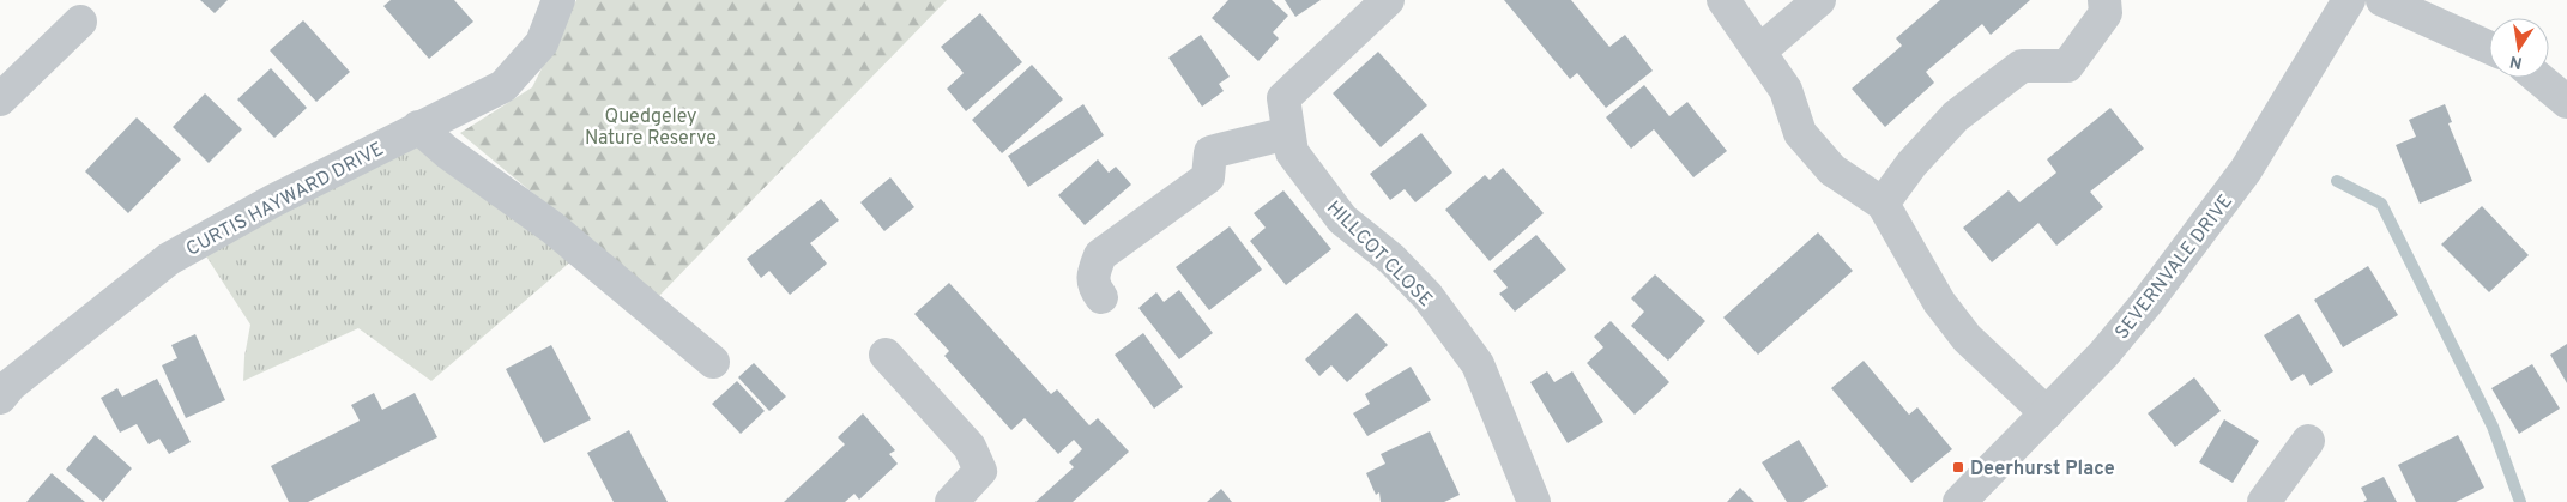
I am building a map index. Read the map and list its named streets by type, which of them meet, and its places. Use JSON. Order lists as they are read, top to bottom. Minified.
{"streets":{"street":["CURTIS HAYWARD DRIVE","HILLCOT CLOSE","SEVERNVALE DRIVE"]},"parks":["Quedgeley Nature Reserve"],"places":{"transit":["Deerhurst Place"]},"north":"bottom"}
